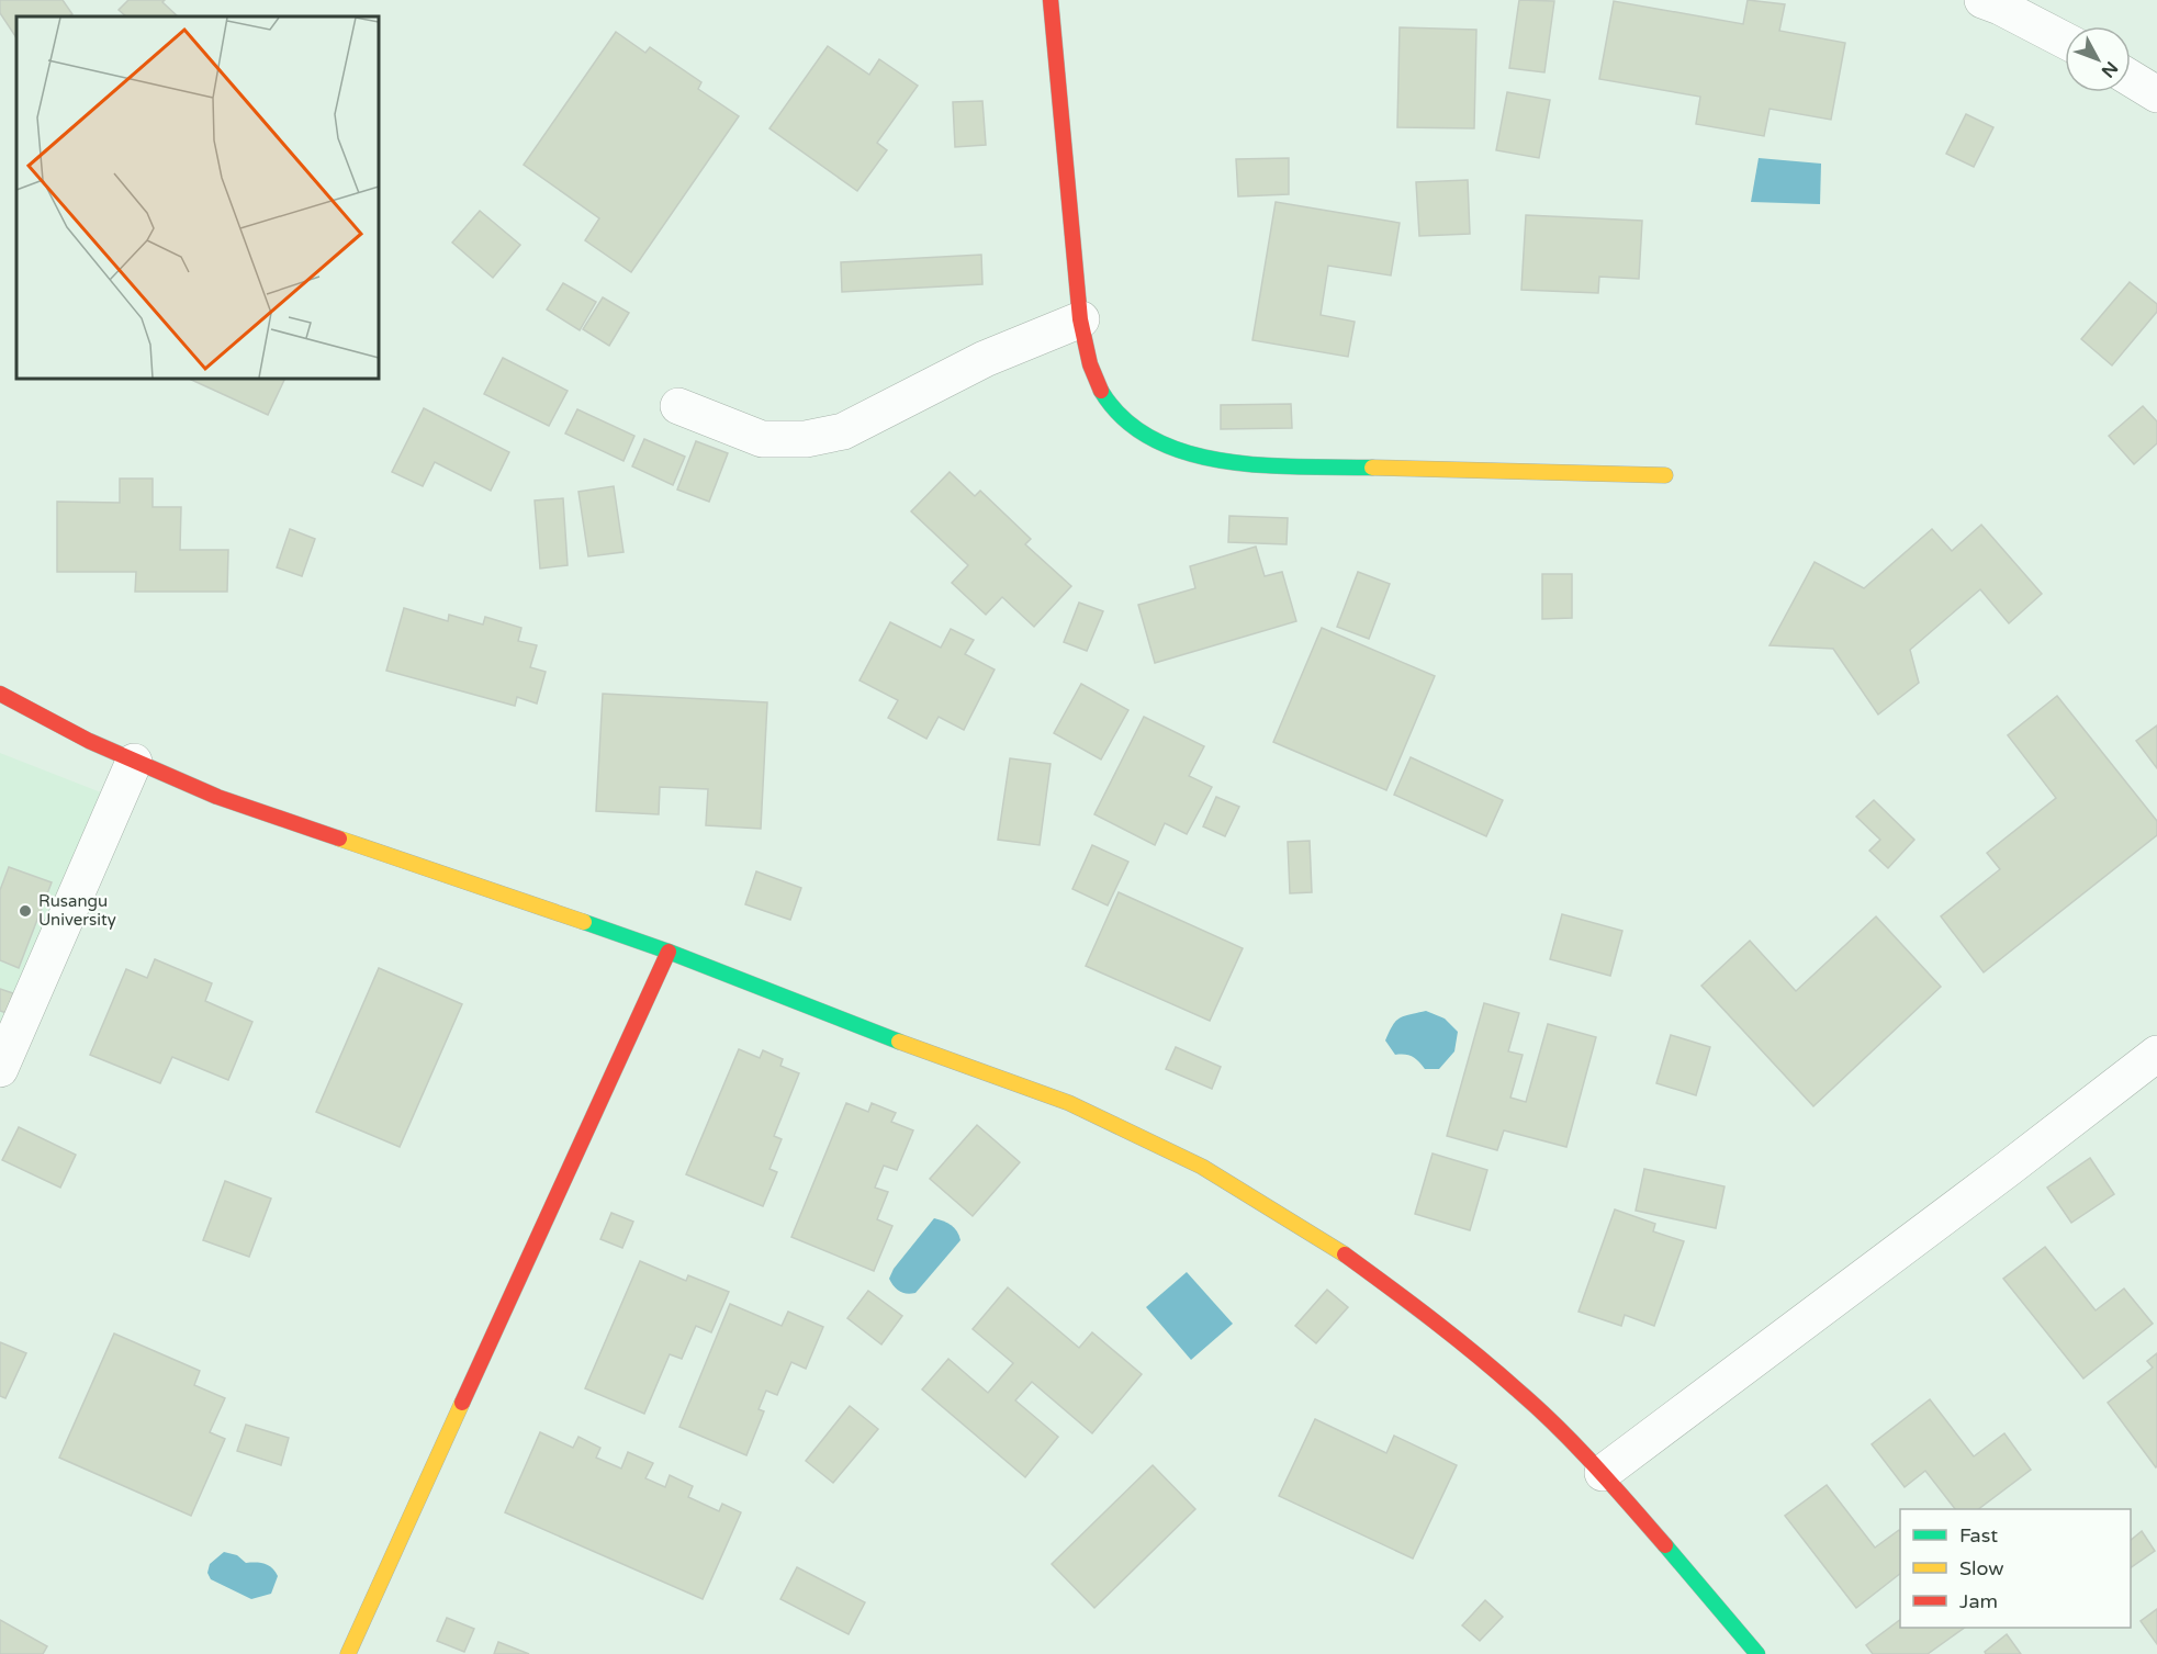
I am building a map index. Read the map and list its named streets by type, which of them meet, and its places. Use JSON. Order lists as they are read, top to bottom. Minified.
{"places":["Rusangu University"],"legend":["Fast","Slow","Jam"],"north":"bottom right"}
